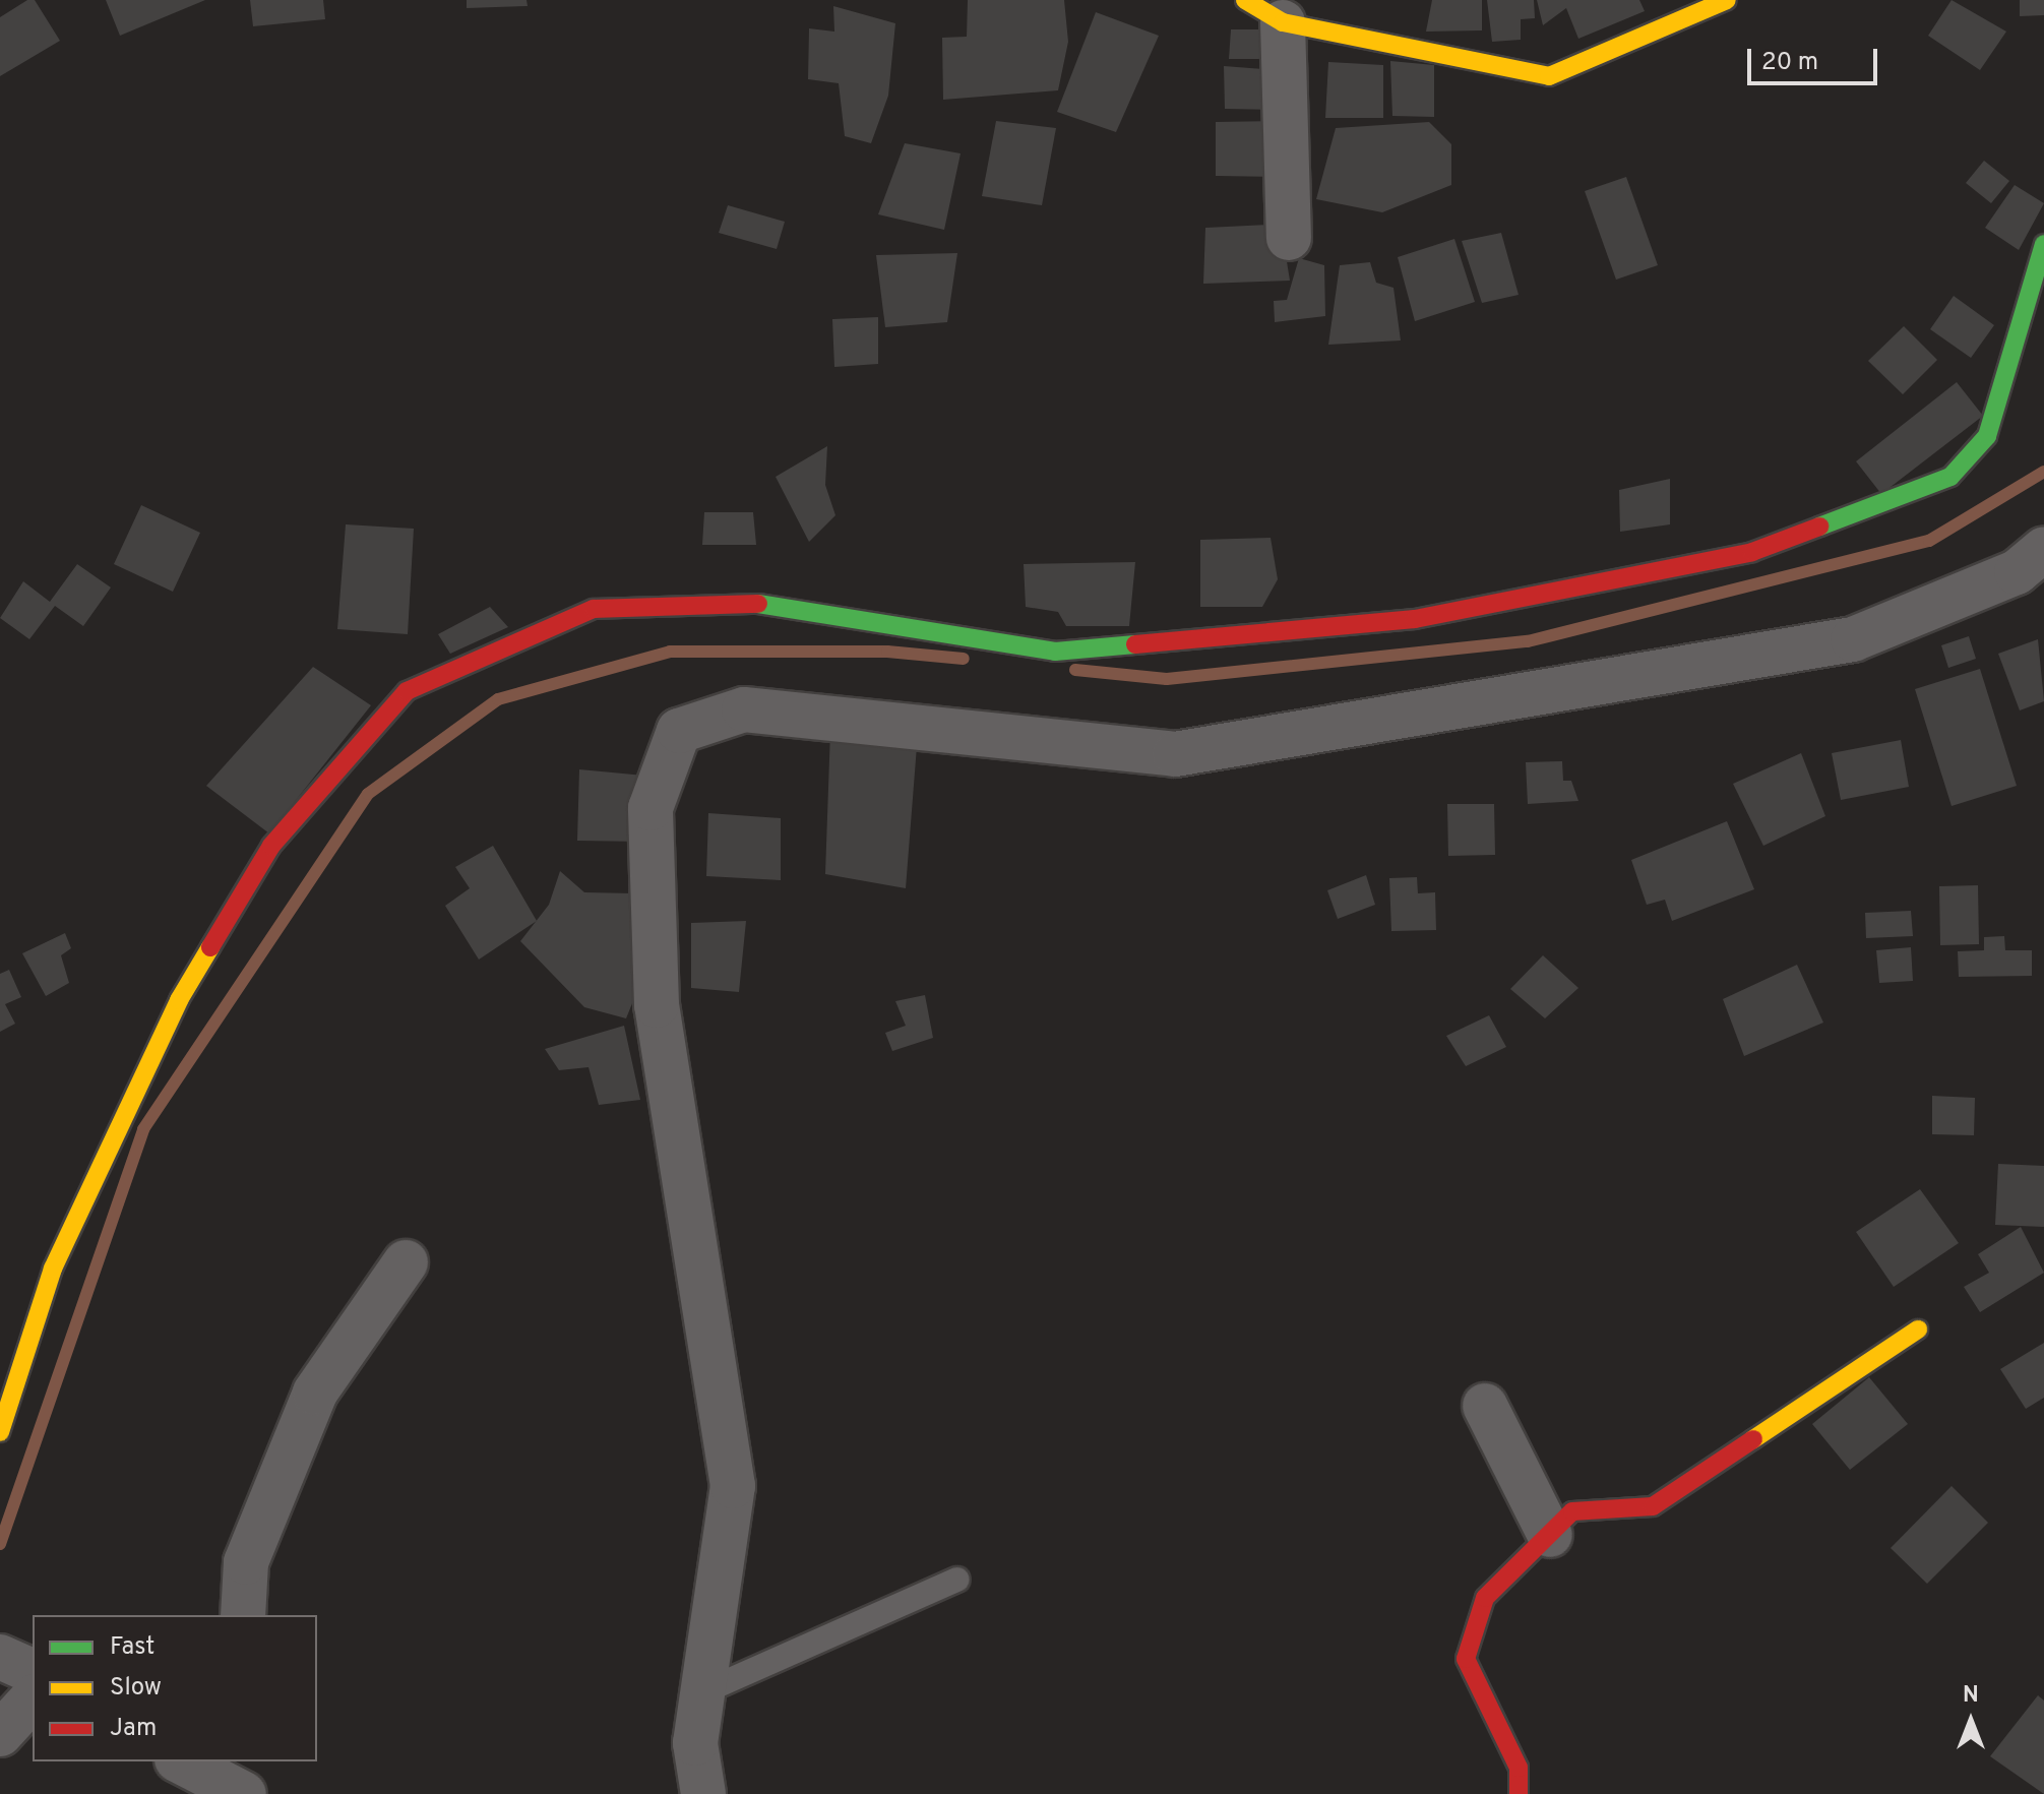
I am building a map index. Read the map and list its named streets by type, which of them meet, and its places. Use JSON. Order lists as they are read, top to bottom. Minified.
{"legend":["Fast","Slow","Jam"],"scale_bar":"20 m","north":"top"}
